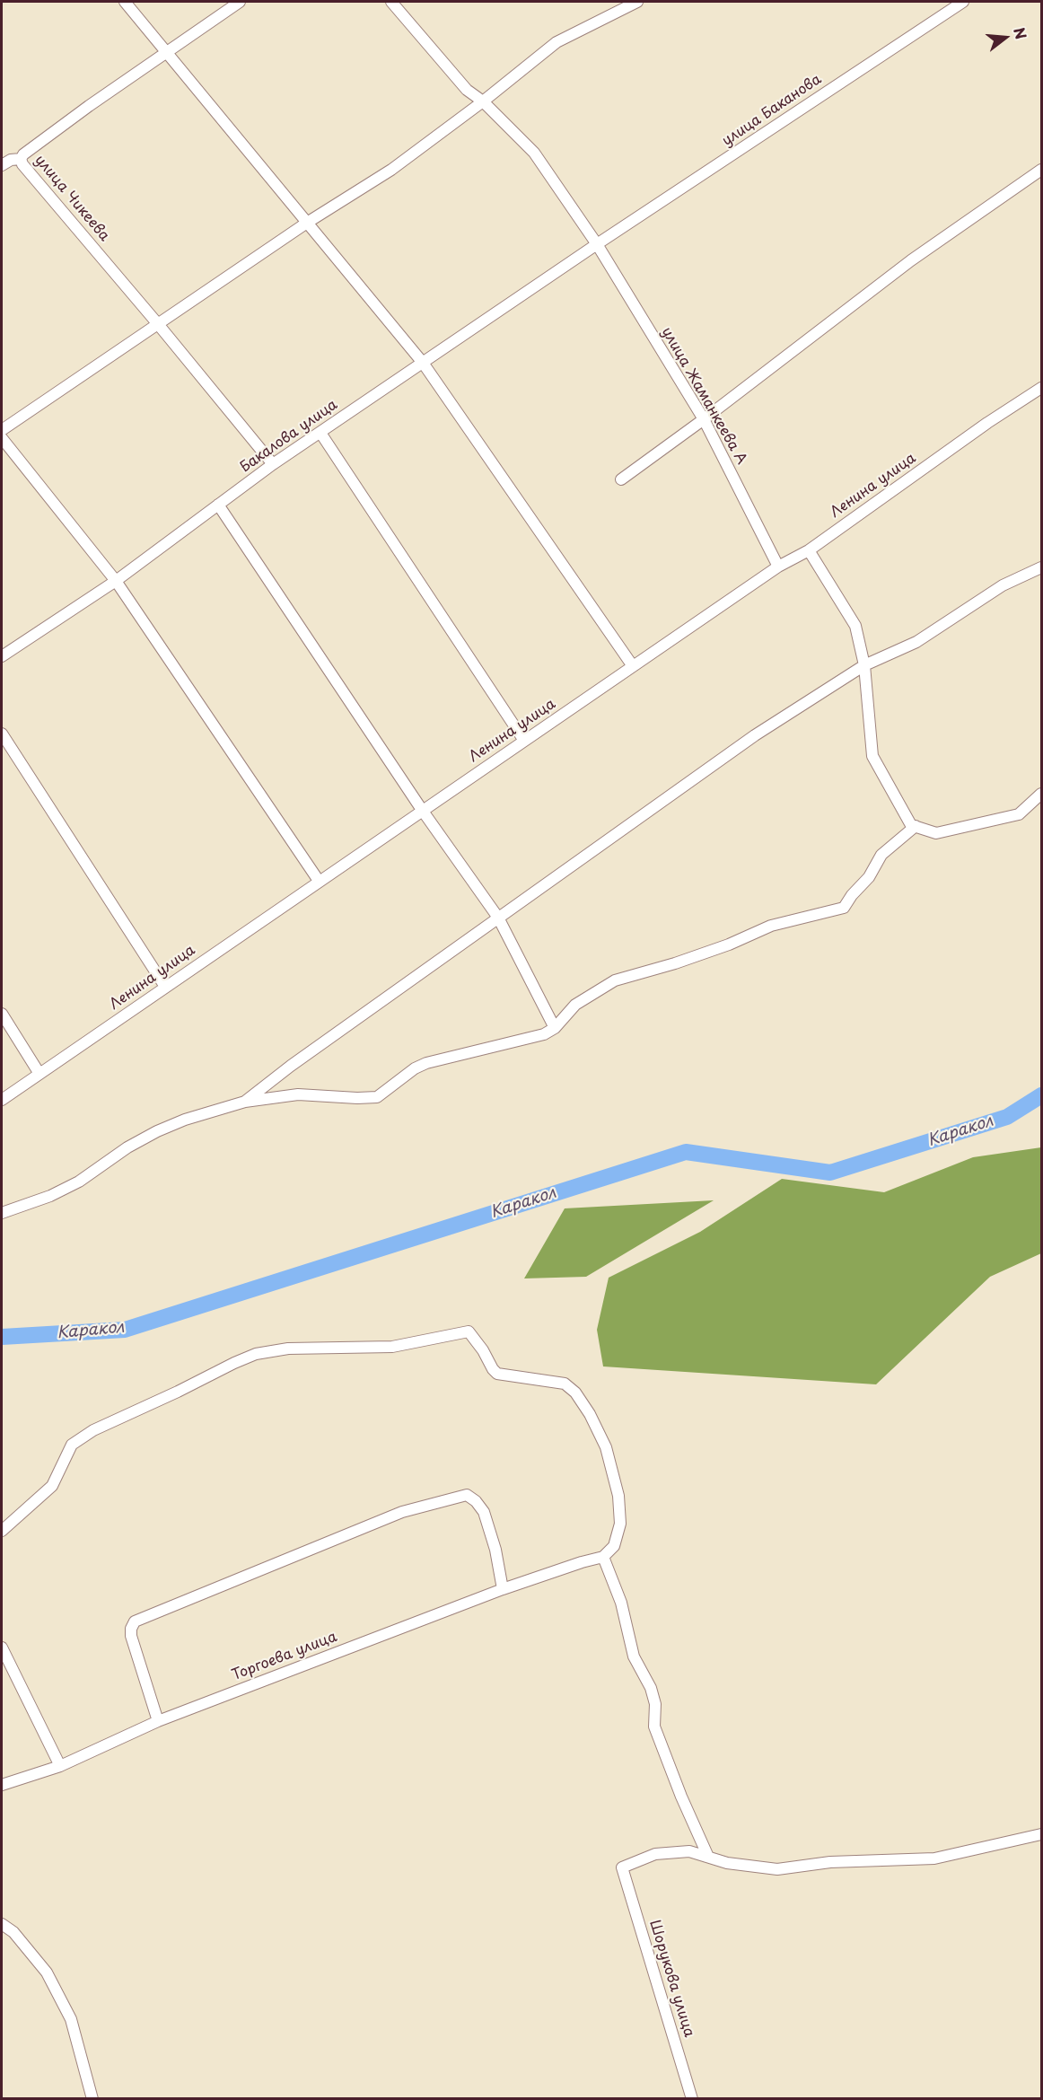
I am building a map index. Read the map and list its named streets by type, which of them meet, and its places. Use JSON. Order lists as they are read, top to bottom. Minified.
{"streets":{"street":["улица Баканова","улица Чикеева","улица Жаманкеева А","Бакалова улица","Ленина улица","Торгоева улица","Шорукова улица"]},"crossings":[["улица Баканова","улица Жаманкеева А"],["улица Баканова","Бакалова улица"],["улица Чикеева","Бакалова улица"],["улица Жаманкеева А","Бакалова улица"],["улица Жаманкеева А","Ленина улица"]],"water":["Каракол"],"north":"right"}
